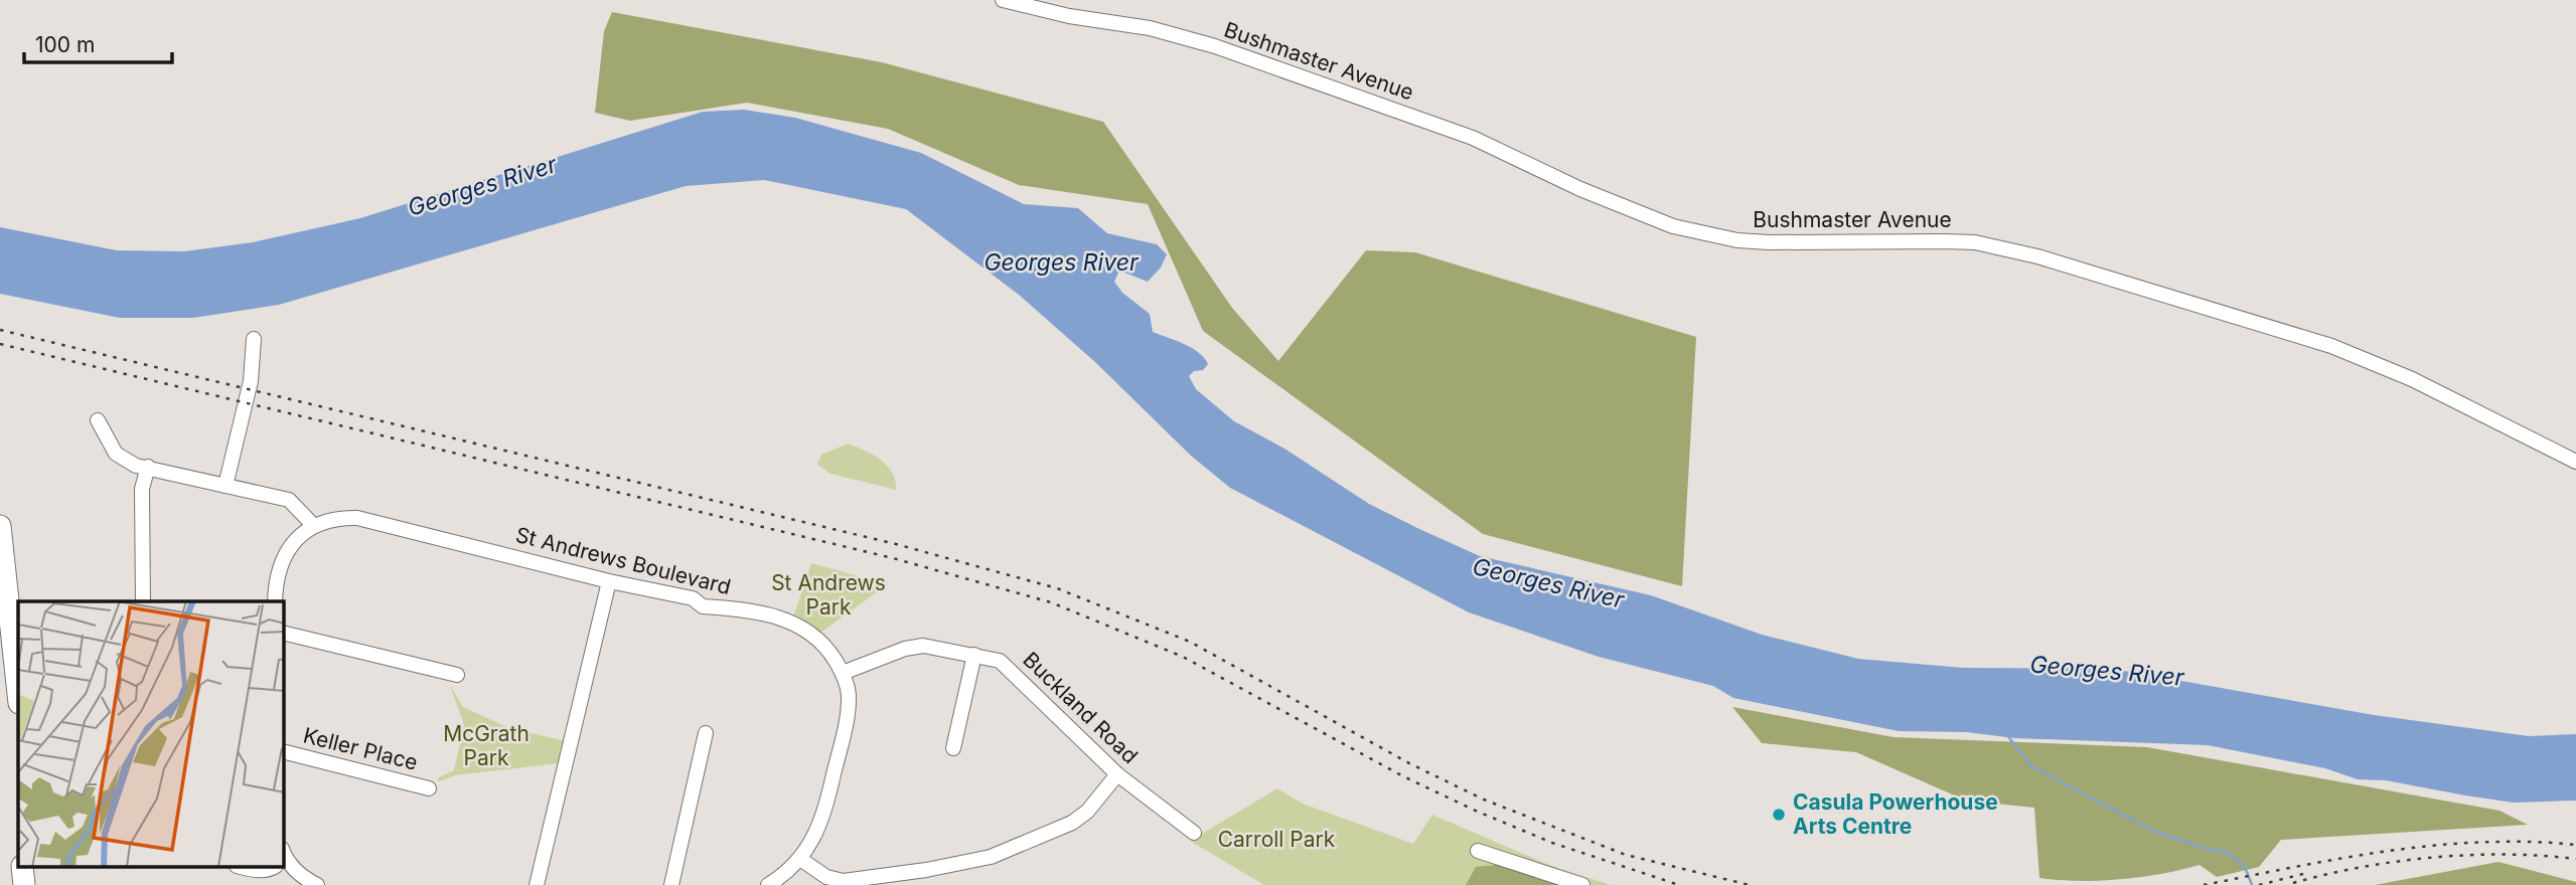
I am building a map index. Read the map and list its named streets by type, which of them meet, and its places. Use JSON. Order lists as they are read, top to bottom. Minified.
{"streets":{"street":["Bushmaster Avenue","St Andrews Boulevard","Buckland Road","Keller Place"]},"crossings":[["St Andrews Boulevard","Buckland Road"]],"water":["Georges River"],"parks":["St Andrews Park","McGrath Park","Carroll Park"],"places":["Casula Powerhouse Arts Centre"],"scale_bar":"100 m"}
